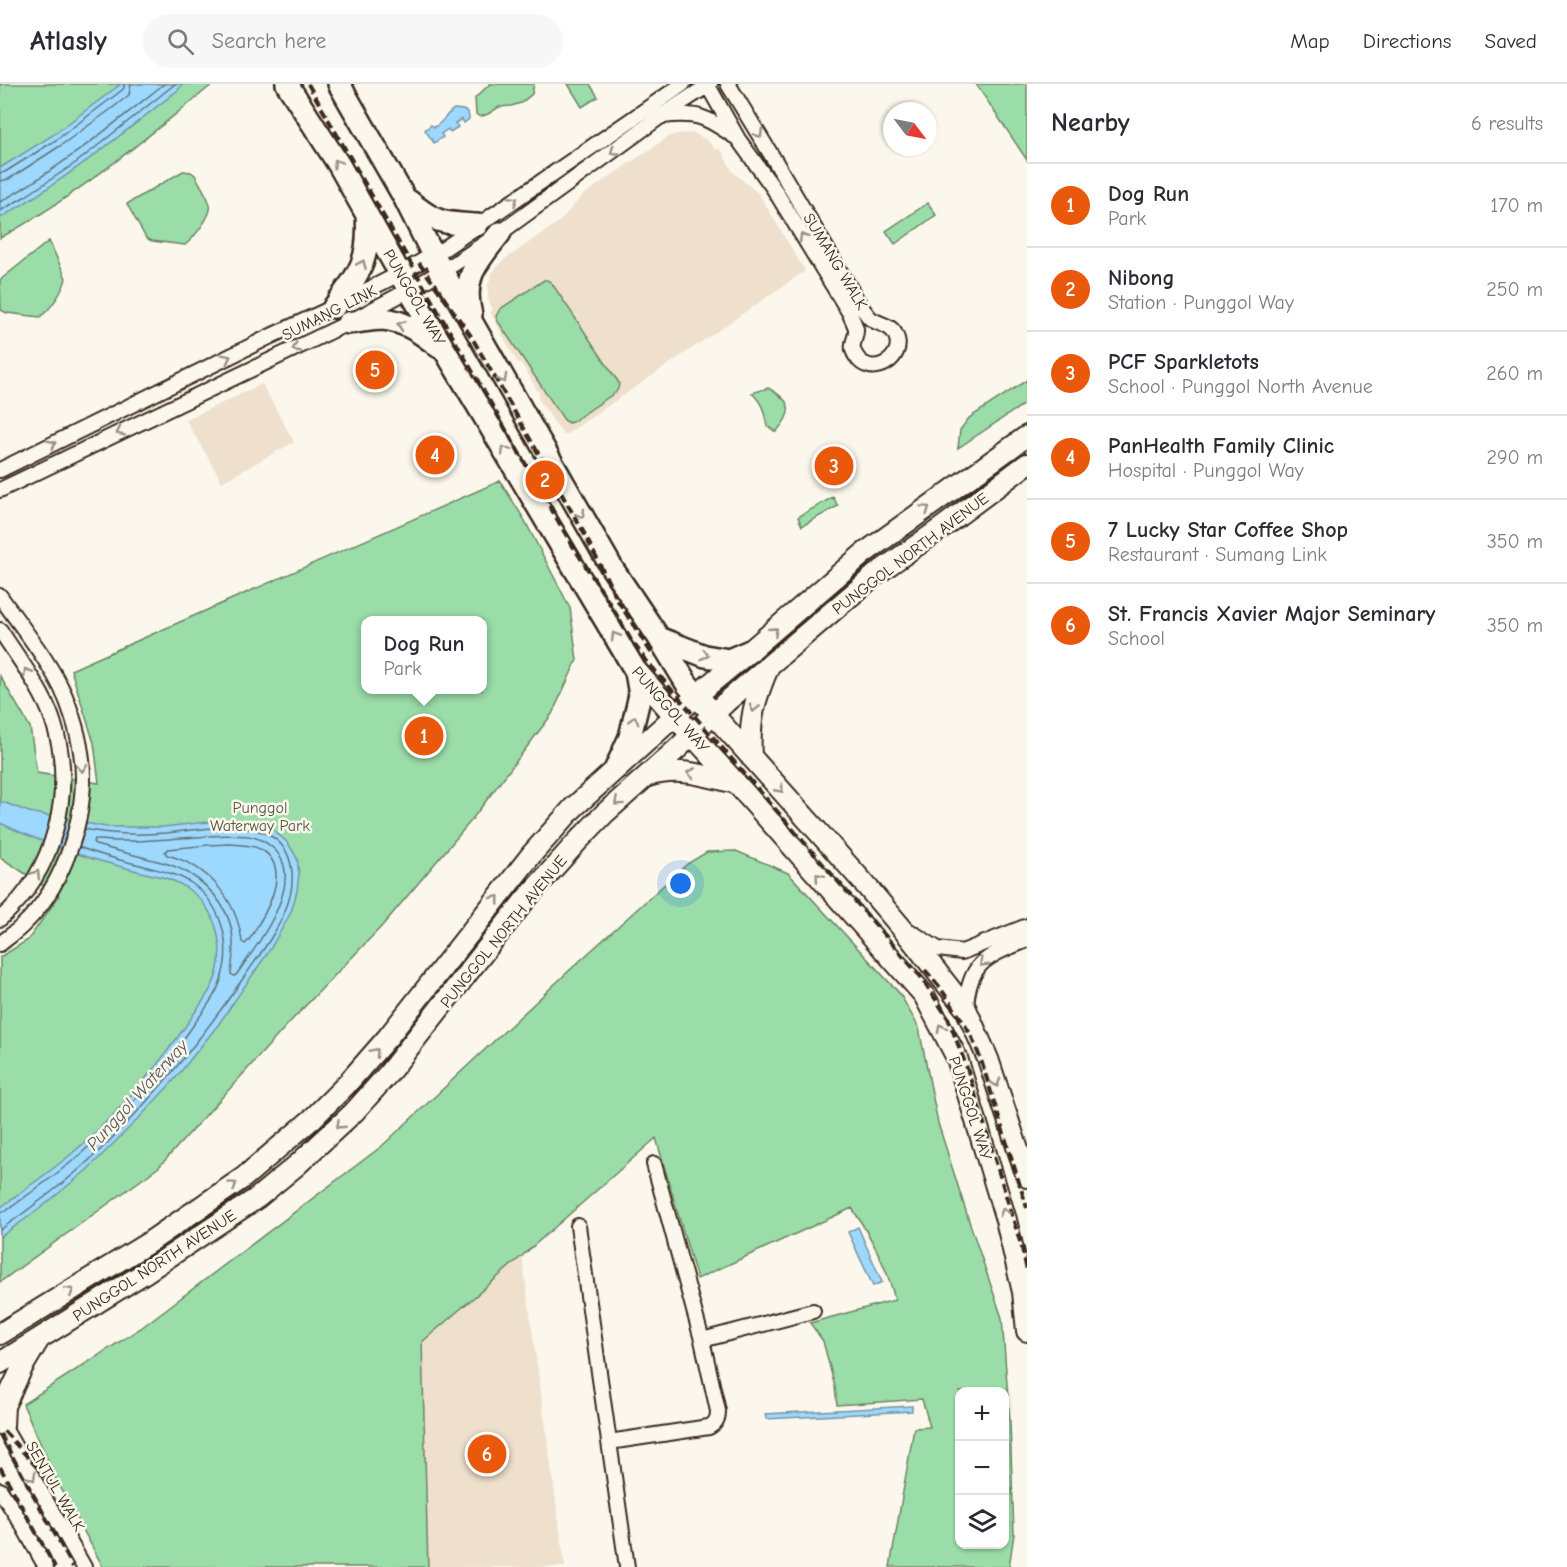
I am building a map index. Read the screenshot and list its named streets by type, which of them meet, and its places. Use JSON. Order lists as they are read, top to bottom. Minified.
{"streets":{"main road":["PUNGGOL WAY","PUNGGOL NORTH AVENUE"],"street":["SUMANG WALK","SUMANG LINK","SENTUL WALK"]},"crossings":[["SUMANG WALK","SUMANG LINK"],["PUNGGOL WAY","SUMANG LINK"],["PUNGGOL WAY","PUNGGOL NORTH AVENUE"]],"water":["Punggol Waterway"],"parks":["Punggol Waterway Park"],"north":"bottom right","page":{"header":"Atlasly","search":"Search here","nav":["Map","Directions","Saved"],"heading":["Nearby","6 results"],"list":[{"mark":"1","name":"Dog Run","note":"Park","value":"170 m"},{"mark":"2","name":"Nibong","note":"Station · Punggol Way","value":"250 m"},{"mark":"3","name":"PCF Sparkletots","note":"School · Punggol North Avenue","value":"260 m"},{"mark":"4","name":"PanHealth Family Clinic","note":"Hospital · Punggol Way","value":"290 m"},{"mark":"5","name":"7 Lucky Star Coffee Shop","note":"Restaurant · Sumang Link","value":"350 m"},{"mark":"6","name":"St. Francis Xavier Major Seminary","note":"School","value":"350 m"}],"pins":["5","4","3","2","1","6"],"popup":["Dog Run","Park"],"map_buttons":["+","−"]}}
